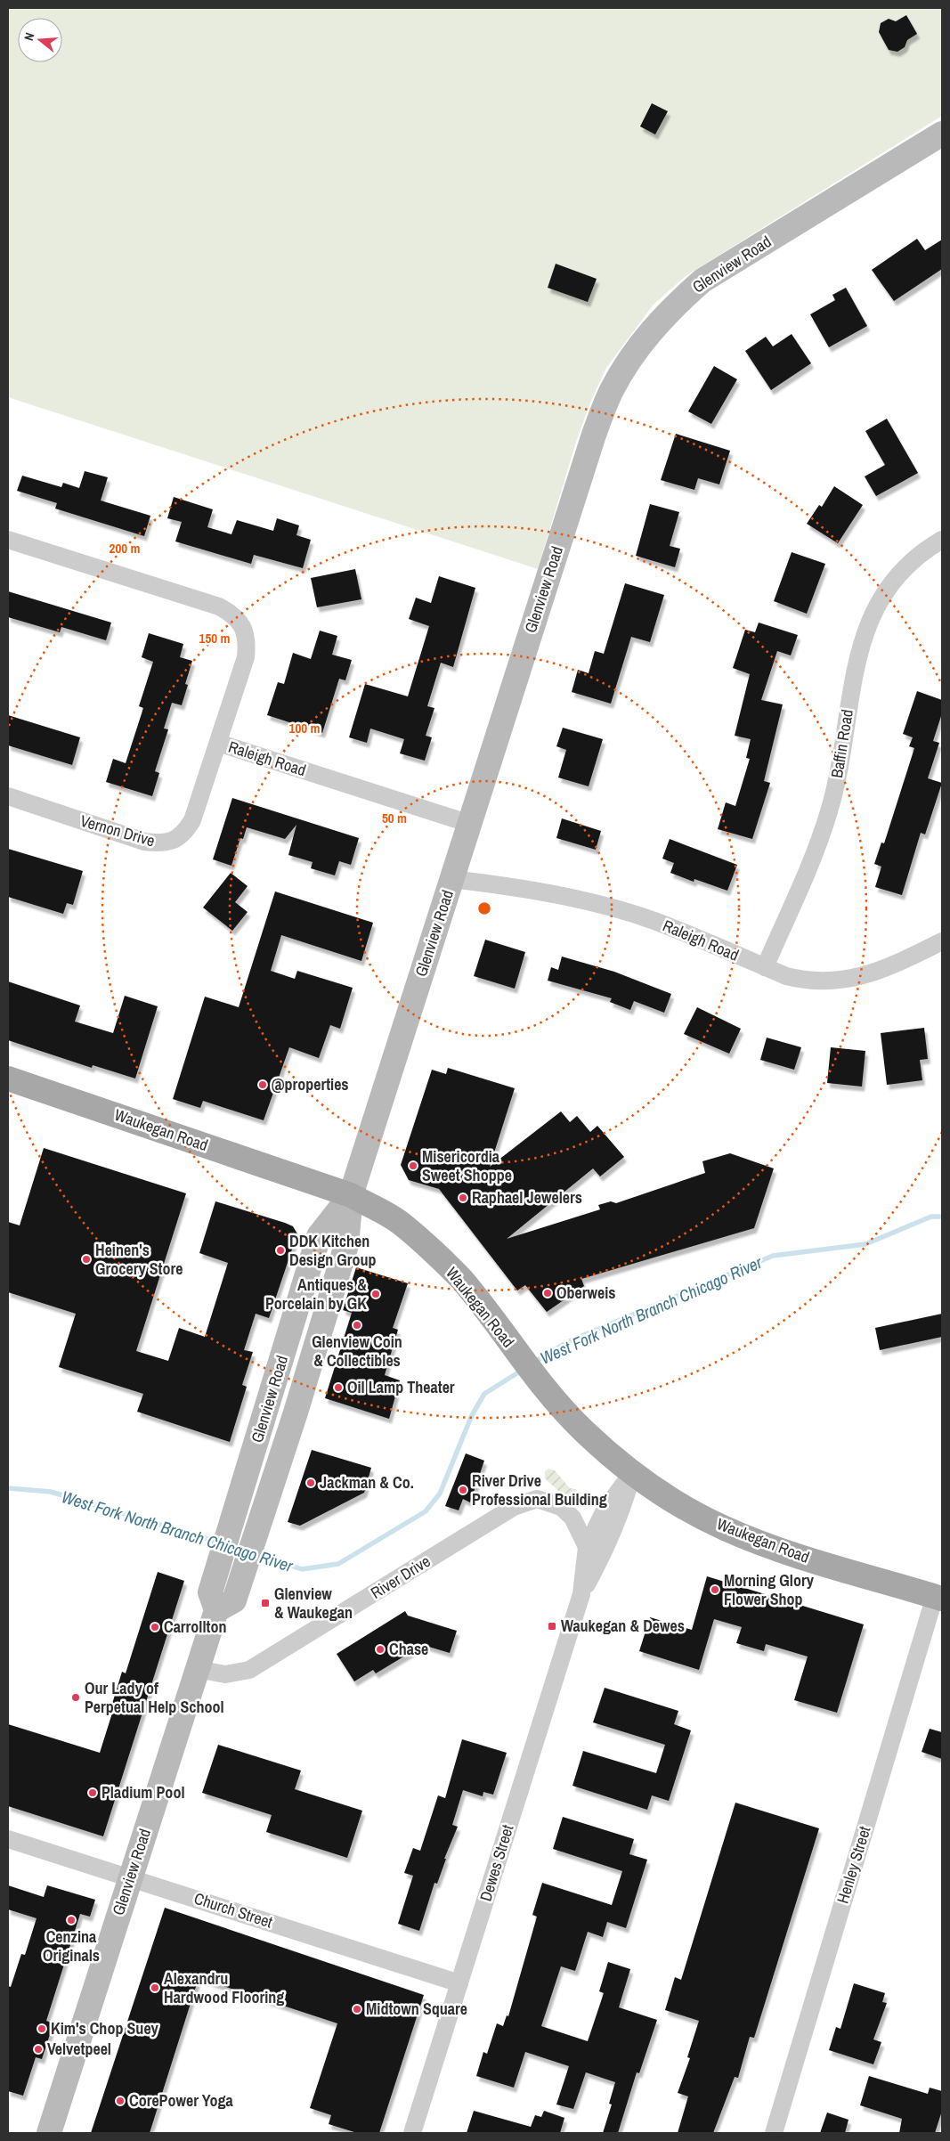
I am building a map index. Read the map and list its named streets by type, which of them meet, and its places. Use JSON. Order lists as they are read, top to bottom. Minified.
{"streets":{"main road":["Glenview Road","Waukegan Road"],"street":["Baffin Road","Raleigh Road","Vernon Drive","River Drive","Dewes Street","Henley Street","Church Street"]},"crossings":[["Glenview Road","Raleigh Road"],["Glenview Road","Waukegan Road"],["Glenview Road","River Drive"],["Glenview Road","Church Street"],["Baffin Road","Raleigh Road"],["Raleigh Road","Vernon Drive"],["Waukegan Road","Dewes Street"],["Waukegan Road","Henley Street"],["River Drive","Dewes Street"],["Dewes Street","Church Street"]],"water":["West Fork North Branch Chicago River"],"places":{"other":["@properties","Misericordia Sweet Shoppe","Raphael Jewelers","DDK Kitchen Design Group","Heinen's Grocery Store","Oberweis","Antiques & Porcelain by GK","Glenview Coin & Collectibles","Oil Lamp Theater","Jackman & Co.","River Drive Professional Building","Morning Glory Flower Shop","Carrollton","Chase","Our Lady of Perpetual Help School","Pladium Pool","Cenzina Originals","Alexandru Hardwood Flooring","Midtown Square","Kim's Chop Suey","Velvetpeel","CorePower Yoga"],"transit":["Glenview & Waukegan","Waukegan & Dewes"]},"north":"left","rings":["200 m","150 m","100 m","50 m"]}
